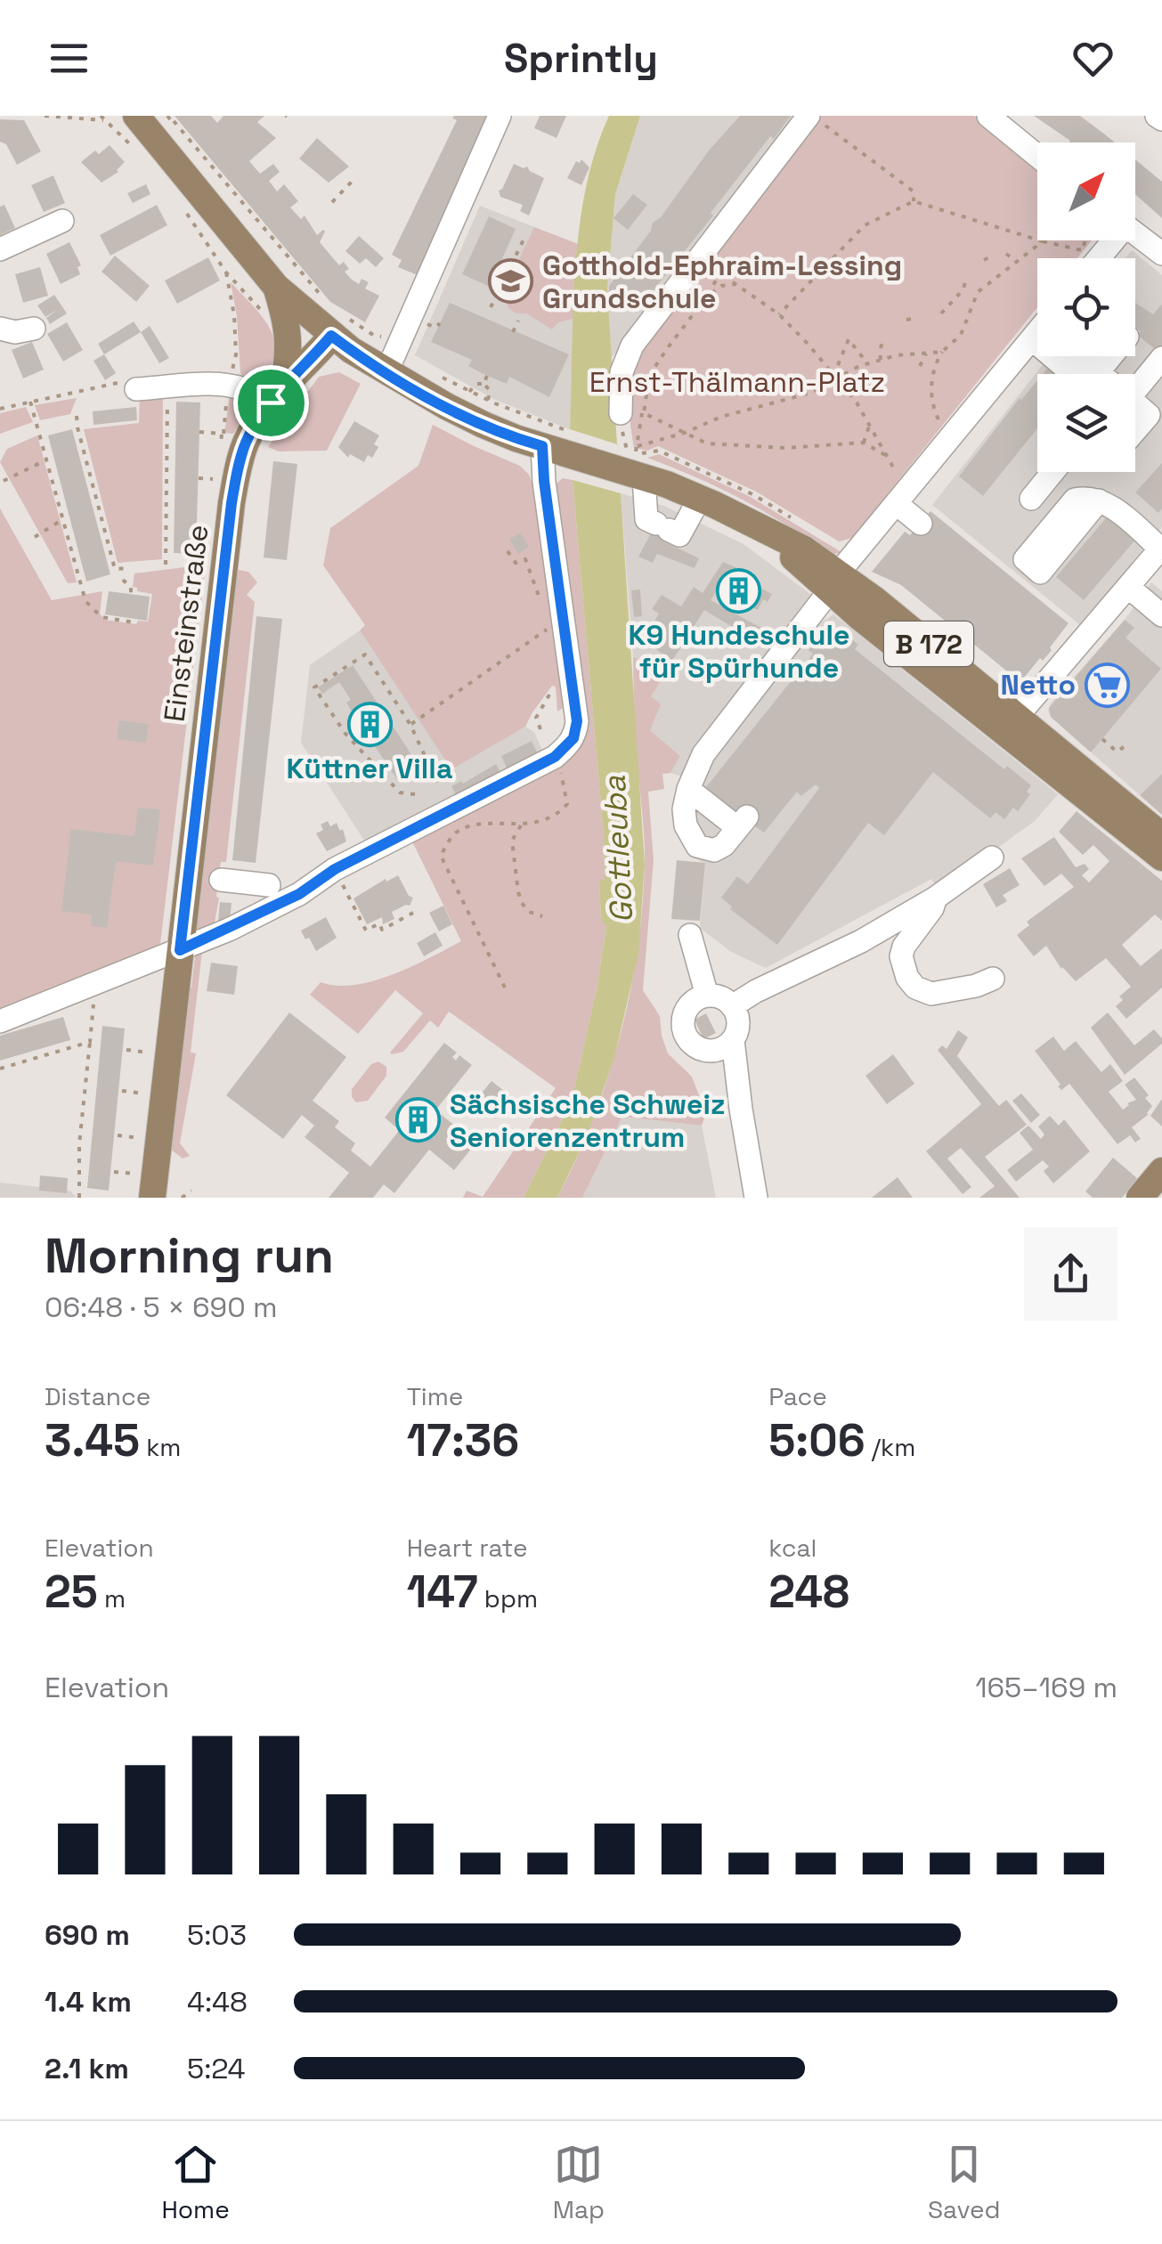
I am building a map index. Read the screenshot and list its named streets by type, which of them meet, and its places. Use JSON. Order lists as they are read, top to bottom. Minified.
{"streets":{"main road":["Einsteinstraße","B 172"]},"crossings":[["Einsteinstraße","B 172"]],"water":["Gottleuba"],"parks":["Ernst-Thälmann-Platz"],"places":{"school or university":["Gotthold-Ephraim-Lessing Grundschule"],"building":["K9 Hundeschule für Spürhunde","Küttner Villa","Sächsische Schweiz Seniorenzentrum"],"supermarket":["Netto"]},"north":"top right","page":{"header":"Sprintly","heading":["Morning run","06:48 · 5 × 690 m"],"stats":[["Distance","3.45 km"],["Time","17:36"],["Pace","5:06 /km"],["Elevation","25 m"],["Heart rate","147 bpm"],["kcal","248"]],"chart":["Elevation","165–169 m"],"list":[{"name":"690 m","note":"5:03"},{"name":"1.4 km","note":"4:48"},{"name":"2.1 km","note":"5:24"}],"tabs":["Home","Map","Saved"]}}
